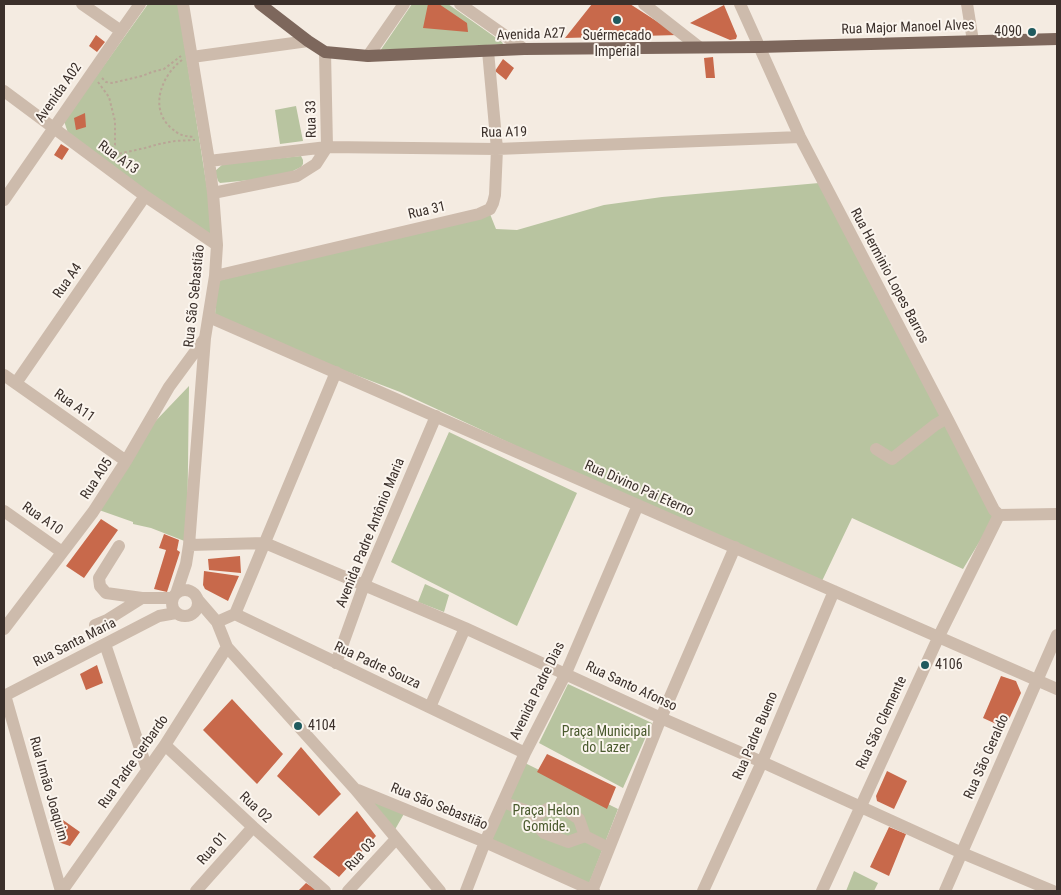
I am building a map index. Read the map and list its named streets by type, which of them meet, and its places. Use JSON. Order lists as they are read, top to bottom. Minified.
{"streets":{"main road":["Rua Major Manoel Alves","Avenida A27"],"street":["Avenida A02","Rua 33","Rua A19","Rua A13","Rua 31","Rua Herminio Lopes Barros","Rua A4","Rua São Sebastião","Rua A11","Rua A05","Rua Divino Pai Eterno","Rua A10","Avenida Padre Antônio Maria","Rua Santa Maria","Rua Padre Souza","Rua Santo Afonso","Avenida Padre Dias","Rua São Clemente","Rua Padre Bueno","Rua São Geraldo","Rua Padre Gerbardo","Rua Irmão Joaquim","Rua 02","Rua 01","Rua 03"]},"crossings":[["Rua Major Manoel Alves","Avenida A27"],["Rua Major Manoel Alves","Rua Herminio Lopes Barros"],["Avenida A27","Rua 33"],["Avenida A27","Rua 31"],["Avenida A27","Rua Herminio Lopes Barros"],["Avenida A02","Rua A13"],["Rua 33","Rua A19"],["Rua 33","Rua São Sebastião"],["Rua A19","Rua 31"],["Rua A19","Rua Herminio Lopes Barros"],["Rua A19","Rua São Sebastião"],["Rua A13","Rua A4"],["Rua A13","Rua São Sebastião"],["Rua 31","Rua São Sebastião"],["Rua Herminio Lopes Barros","Rua São Clemente"],["Rua A4","Rua A11"],["Rua São Sebastião","Rua A05"],["Rua São Sebastião","Rua Divino Pai Eterno"],["Rua São Sebastião","Rua Santa Maria"],["Rua São Sebastião","Rua Santo Afonso"],["Rua São Sebastião","Avenida Padre Dias"],["Rua A11","Rua A05"],["Rua A05","Rua A10"],["Rua Divino Pai Eterno","Avenida Padre Antônio Maria"],["Rua Divino Pai Eterno","Avenida Padre Dias"],["Rua Divino Pai Eterno","Rua São Clemente"],["Rua Divino Pai Eterno","Rua Padre Bueno"],["Rua Divino Pai Eterno","Rua São Geraldo"],["Avenida Padre Antônio Maria","Rua Padre Souza"],["Avenida Padre Antônio Maria","Rua Santo Afonso"],["Rua Santa Maria","Rua Irmão Joaquim"],["Rua Padre Souza","Avenida Padre Dias"],["Rua Santo Afonso","Avenida Padre Dias"],["Rua Santo Afonso","Rua São Clemente"],["Rua Santo Afonso","Rua Padre Bueno"],["Rua Santo Afonso","Rua São Geraldo"],["Rua Padre Gerbardo","Rua Irmão Joaquim"],["Rua Padre Gerbardo","Rua 02"],["Rua 02","Rua 01"]],"parks":["Praça Municipal do Lazer","Praça Helon Gomide."],"places":["Suérmecado Imperial","4090","4106","4104"]}
